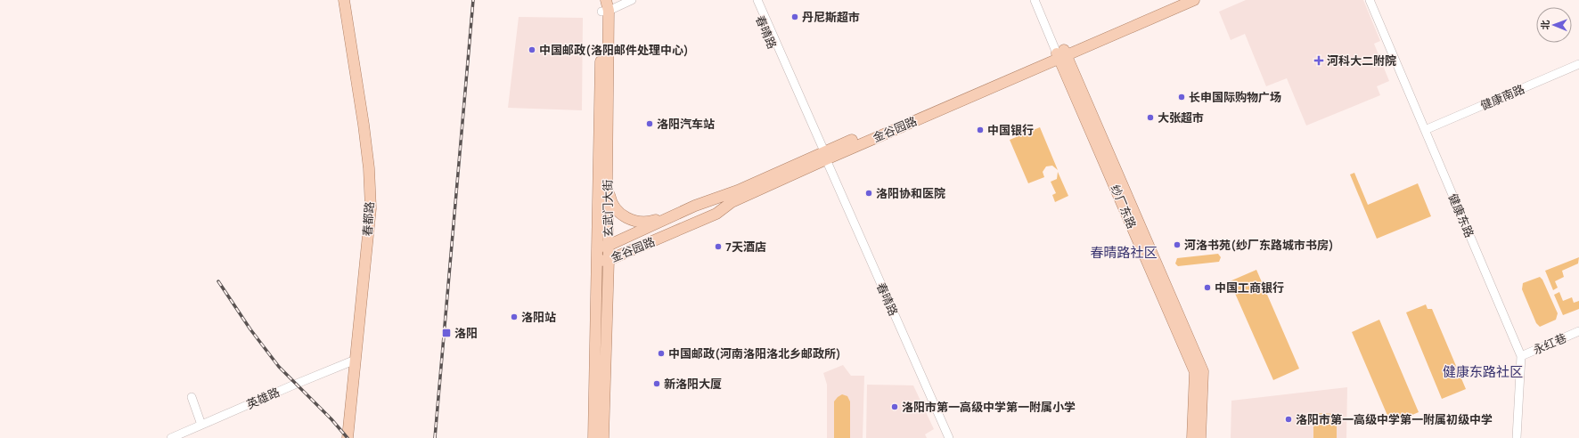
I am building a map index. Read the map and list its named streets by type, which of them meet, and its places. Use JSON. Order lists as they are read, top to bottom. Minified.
{"streets":{"main road":["金谷园路","纱厂东路","玄武门大街","春都路"],"street":["春晴路","健康南路","健康东路","永红巷","英雄路"]},"crossings":[["春晴路","金谷园路"],["健康南路","健康东路"],["金谷园路","纱厂东路"],["金谷园路","玄武门大街"],["健康东路","永红巷"],["春都路","英雄路"]],"districts":["春晴路社区","健康东路社区"],"places":{"other":["丹尼斯超市","中国邮政(洛阳邮件处理中心)","长申国际购物广场","大张超市","洛阳汽车站","中国银行","洛阳协和医院","河洛书苑(纱厂东路城市书房)","7天酒店","中国工商银行","洛阳站","中国邮政(河南洛阳洛北乡邮政所)","新洛阳大厦","洛阳市第一高级中学第一附属小学","洛阳市第一高级中学第一附属初级中学"],"health":["河科大二附院"],"transit":["洛阳"]},"north":"left"}
